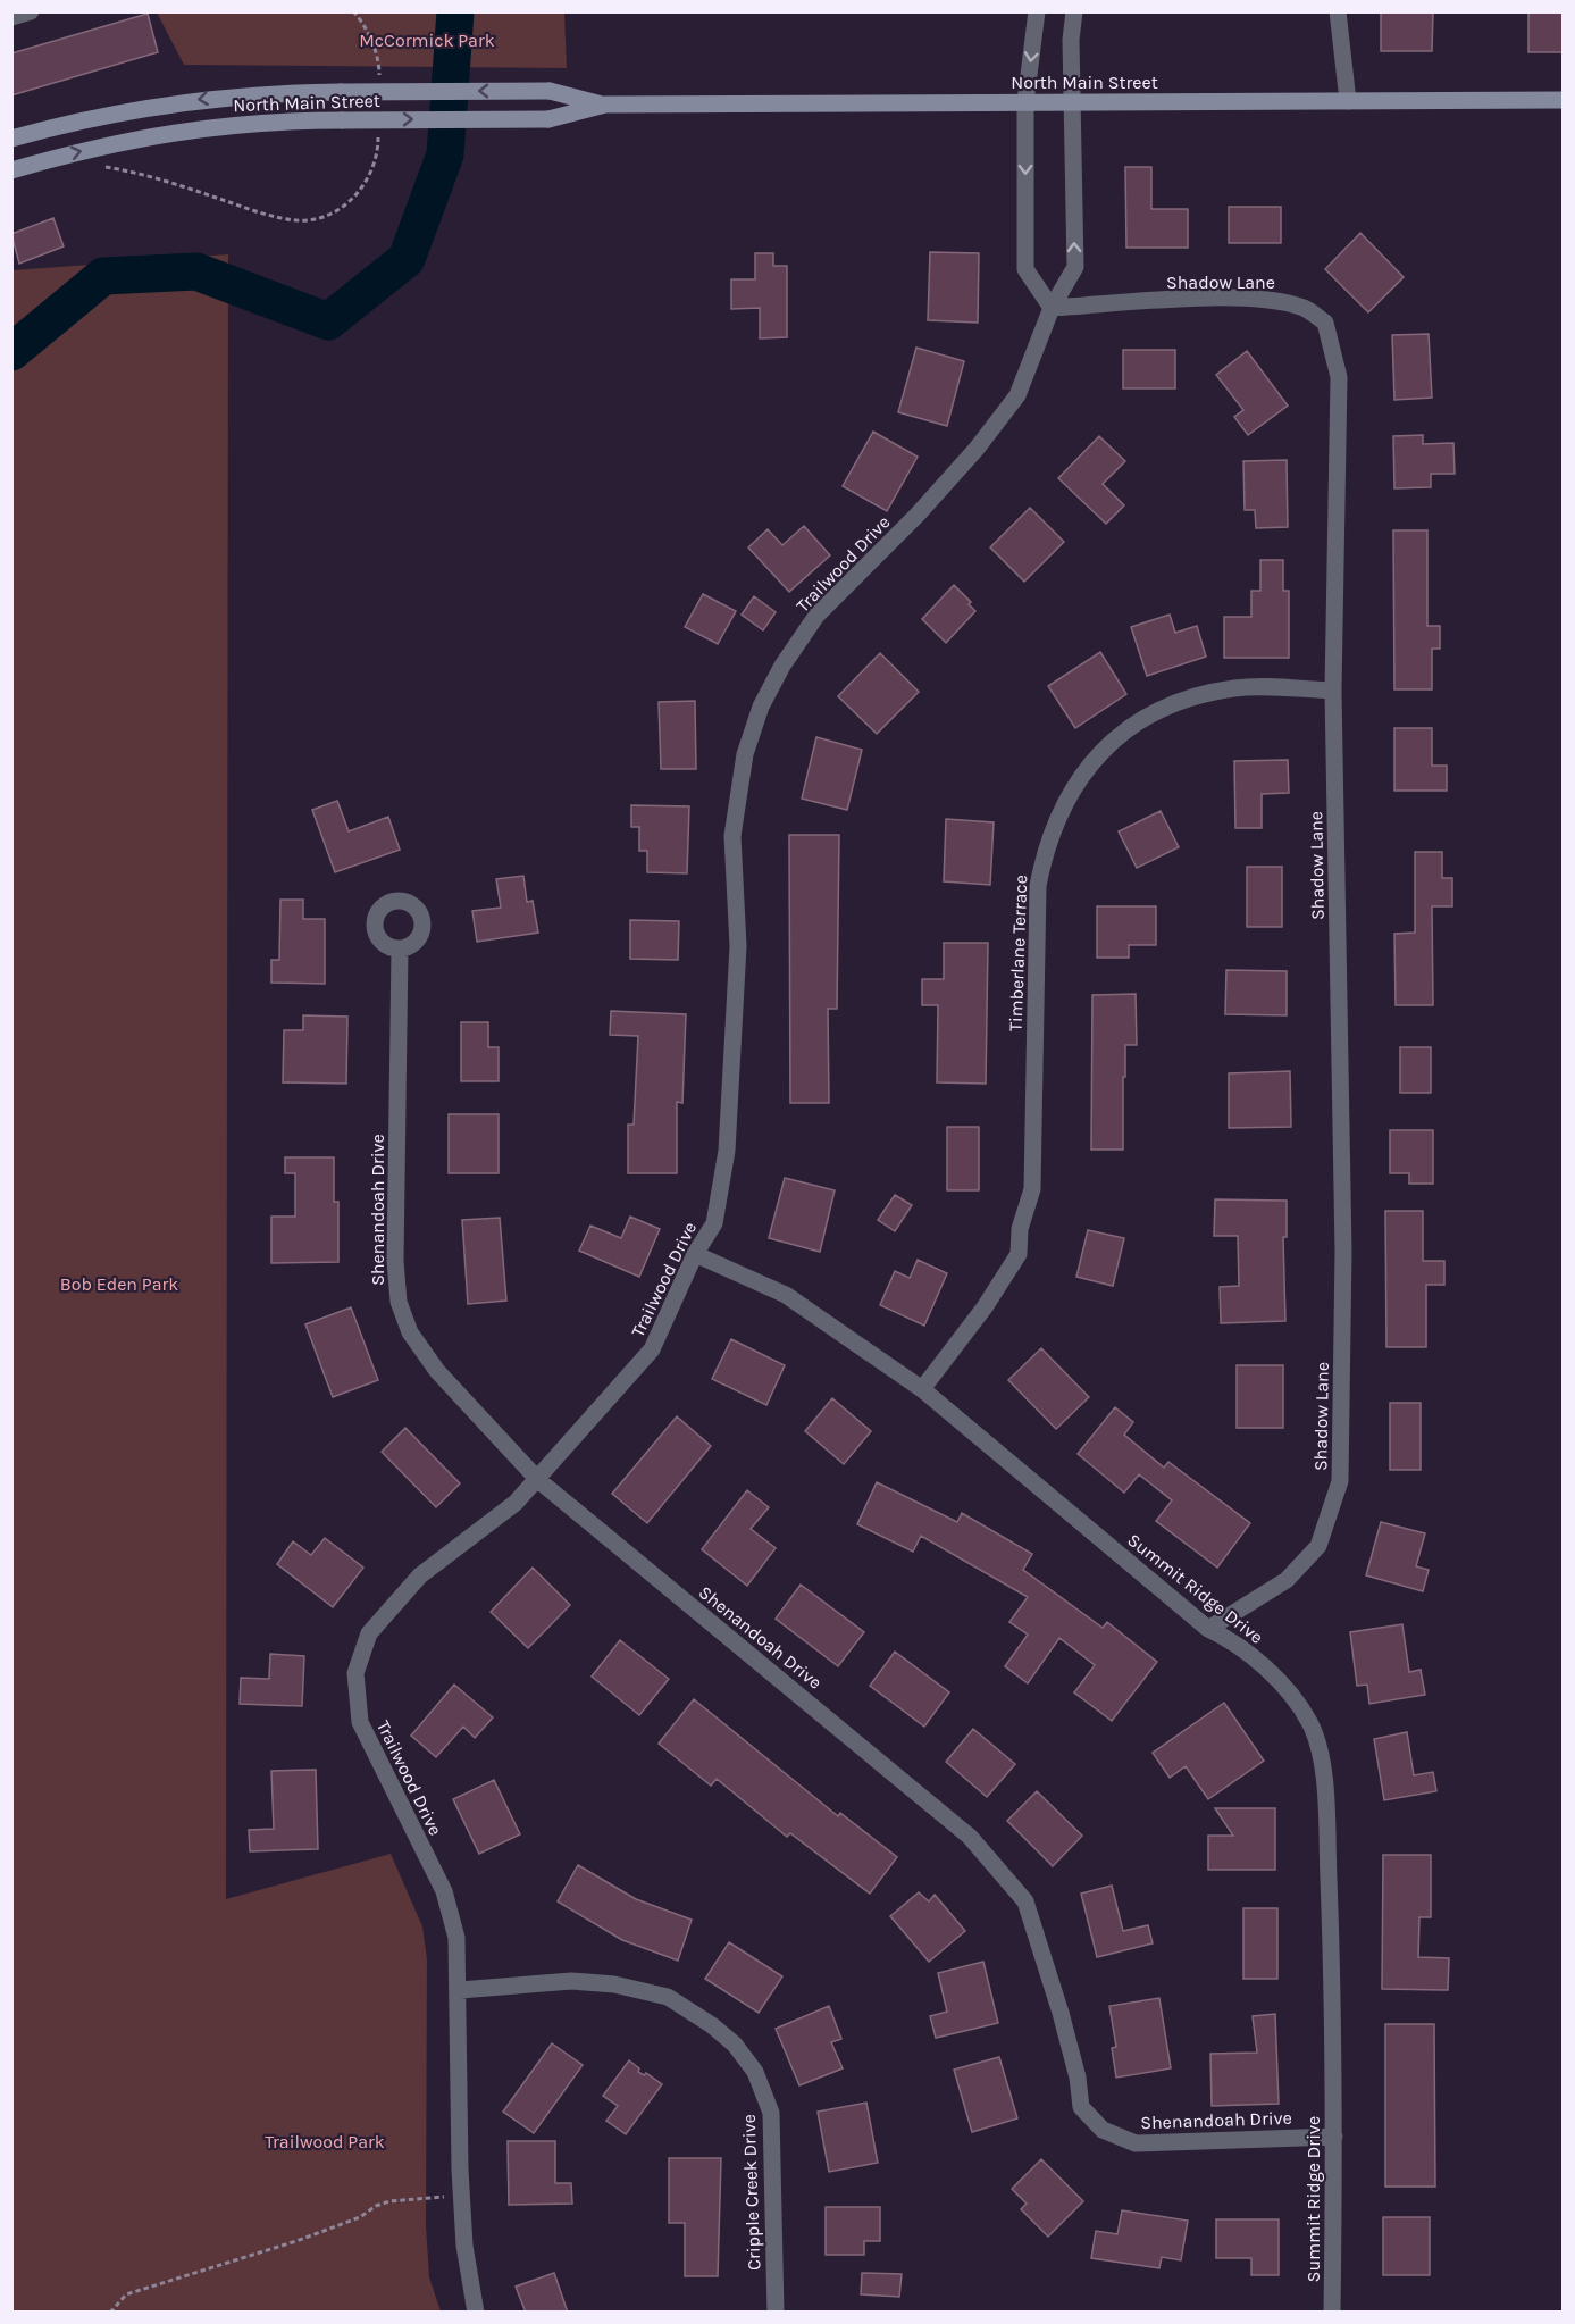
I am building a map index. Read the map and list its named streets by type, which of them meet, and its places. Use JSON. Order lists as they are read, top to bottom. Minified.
{"streets":{"main road":["North Main Street"],"street":["Shadow Lane","Trailwood Drive","Timberlane Terrace","Shenandoah Drive","Summit Ridge Drive","Cripple Creek Drive"]},"crossings":[["North Main Street","Trailwood Drive"],["Shadow Lane","Trailwood Drive"],["Shadow Lane","Timberlane Terrace"],["Shadow Lane","Summit Ridge Drive"],["Trailwood Drive","Shenandoah Drive"],["Trailwood Drive","Summit Ridge Drive"],["Trailwood Drive","Cripple Creek Drive"],["Timberlane Terrace","Summit Ridge Drive"],["Shenandoah Drive","Summit Ridge Drive"]],"parks":["McCormick Park","Bob Eden Park","Trailwood Park"]}
